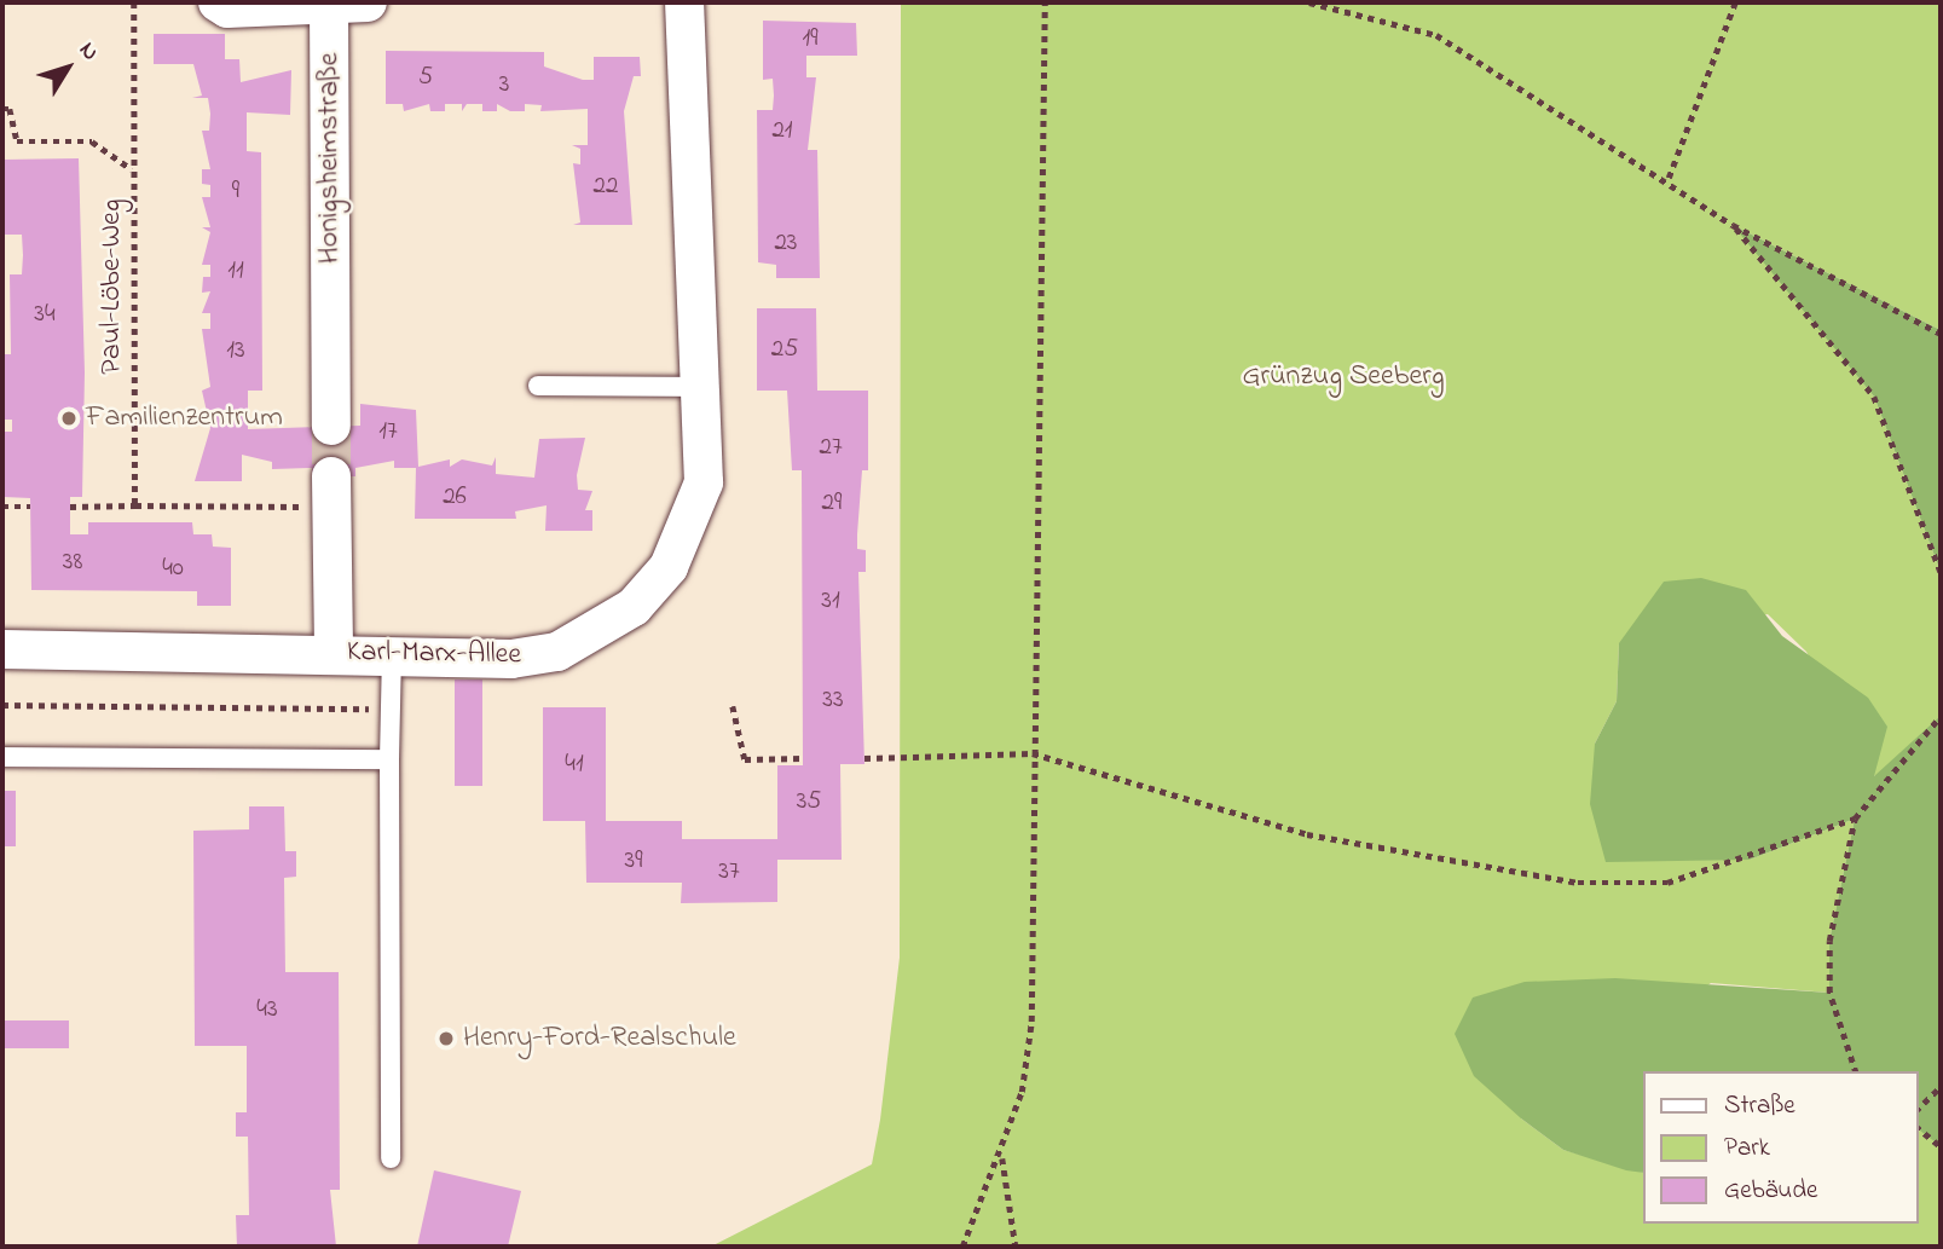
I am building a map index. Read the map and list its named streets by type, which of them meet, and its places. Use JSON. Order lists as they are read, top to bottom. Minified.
{"streets":{"street":["Honigsheimstraße","Karl-Marx-Allee"],"path":["Paul-Löbe-Weg"]},"parks":["Grünzug Seeberg"],"places":["Familienzentrum","Henry-Ford-Realschule"],"house_numbers":["19","5","3","21","22","9","23","11","34","25","13","17","27","26","29","38","40","31","33","41","35","39","37","43"],"legend":["Straße","Park","Gebäude"],"north":"top right"}
